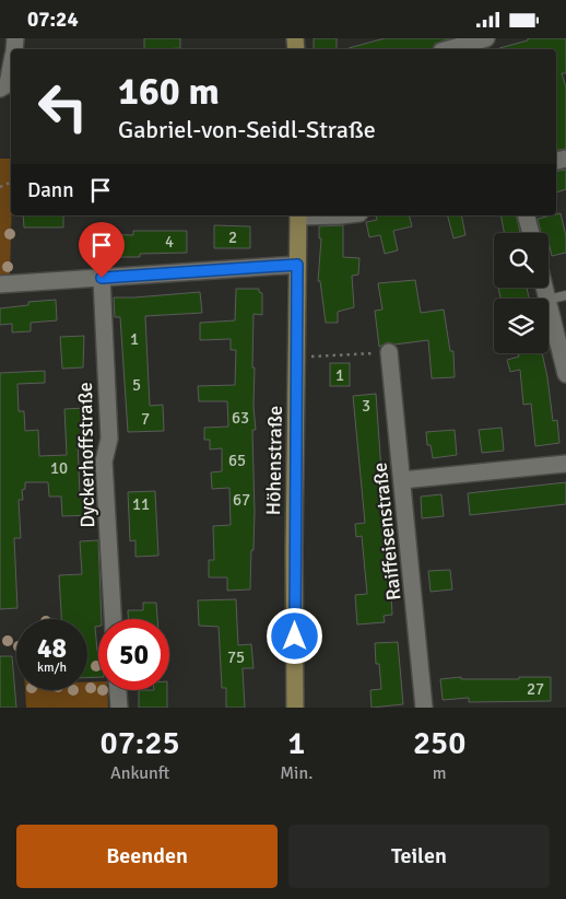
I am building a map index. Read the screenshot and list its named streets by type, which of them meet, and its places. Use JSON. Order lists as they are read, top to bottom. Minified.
{"streets":{"main road":["Höhenstraße"],"street":["Dyckerhoffstraße","Raiffeisenstraße"]},"house_numbers":["2","4","1","1","5","3","63","7","65","10","67","11","75","27"],"page":{"status":"07:24","turn":["160 m","Gabriel-von-Seidl-Straße"],"then":"Dann","speed":"48 km/h","limit":"50","eta":["07:25","Ankunft","1","Min.","250","m"],"buttons":["Beenden","Teilen"]}}
